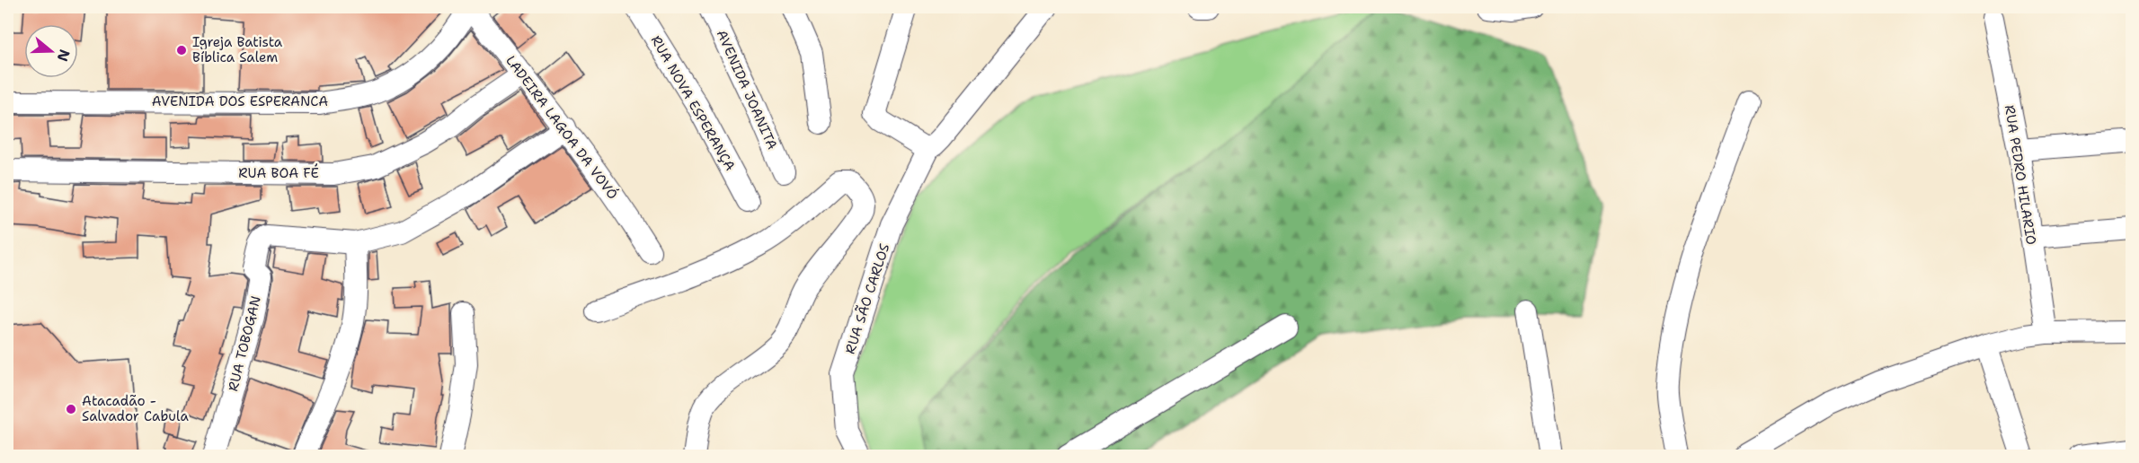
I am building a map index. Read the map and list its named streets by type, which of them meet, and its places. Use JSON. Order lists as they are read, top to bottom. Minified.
{"streets":{"street":["AVENIDA JOANITA","AVENIDA DOS ESPERANCA","RUA NOVA ESPERANÇA","LADEIRA LAGOA DA VOVÓ","RUA BOA FÉ","RUA PEDRO HILARIO","RUA SÃO CARLOS","RUA TOBOGAN"]},"crossings":[["AVENIDA DOS ESPERANCA","LADEIRA LAGOA DA VOVÓ"],["LADEIRA LAGOA DA VOVÓ","RUA BOA FÉ"]],"places":["Igreja Batista Bíblica Salem","Atacadão - Salvador Cabula"],"north":"right"}
